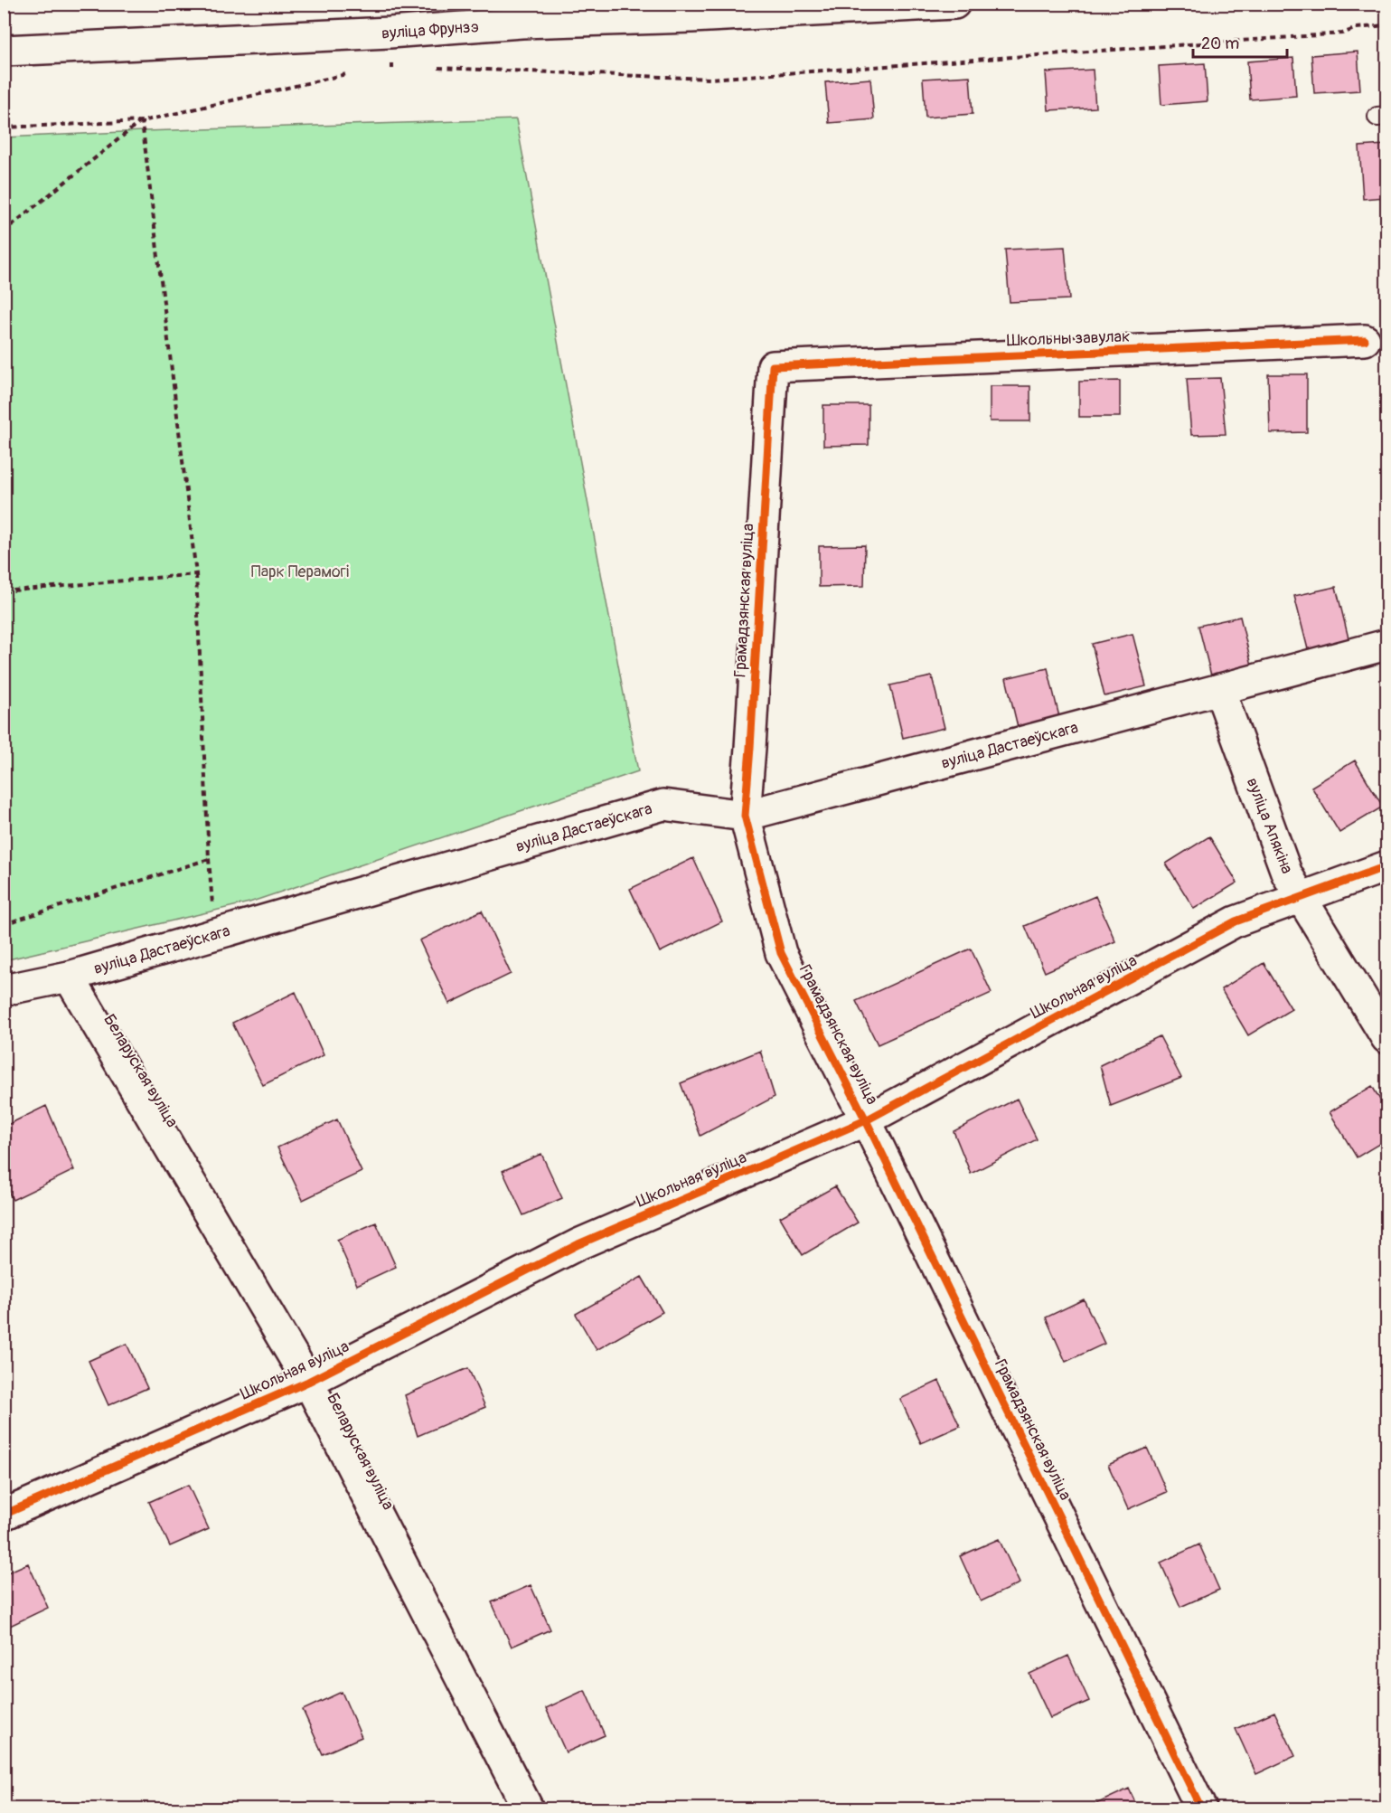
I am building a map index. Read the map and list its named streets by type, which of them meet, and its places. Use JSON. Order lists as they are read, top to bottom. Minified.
{"streets":{"street":["вуліца Фрунзэ","Школьны завулак","Грамадзянская вуліца","вуліца Дастаеўскага","вуліца Апякіна","Школьная вуліца","Беларуская вуліца"]},"crossings":[["Школьны завулак","Грамадзянская вуліца"],["Грамадзянская вуліца","вуліца Дастаеўскага"],["Грамадзянская вуліца","Школьная вуліца"],["вуліца Дастаеўскага","вуліца Апякіна"],["вуліца Дастаеўскага","Беларуская вуліца"],["вуліца Апякіна","Школьная вуліца"],["Школьная вуліца","Беларуская вуліца"]],"parks":["Парк Перамогі"],"scale_bar":"20 m"}
